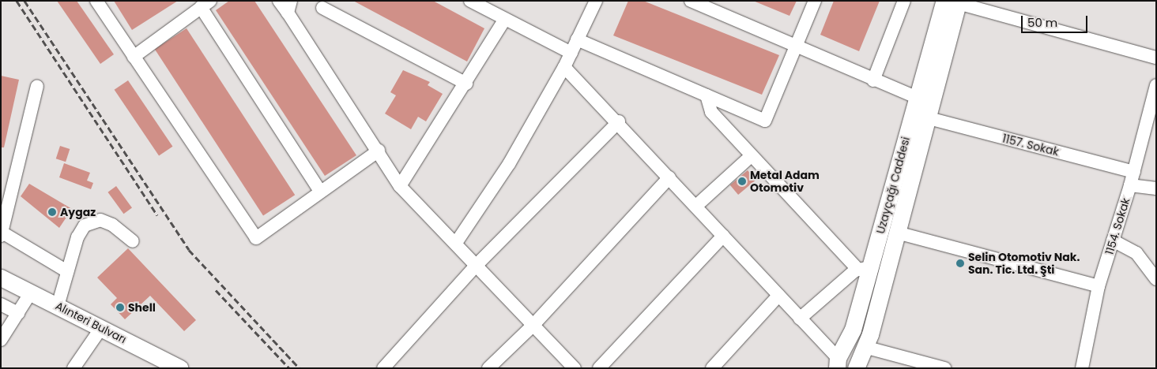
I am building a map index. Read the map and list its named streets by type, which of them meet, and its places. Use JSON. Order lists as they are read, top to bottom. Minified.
{"streets":{"main road":["Uzayçağı Caddesi","Alınteri Bulvarı"],"street":["1157. Sokak","1154. Sokak"]},"crossings":[["1157. Sokak","Uzayçağı Caddesi"],["1157. Sokak","1154. Sokak"]],"places":["Metal Adam Otomotiv","Aygaz","Selin Otomotiv Nak. San. Tic. Ltd. Şti","Shell"],"scale_bar":"50 m"}
